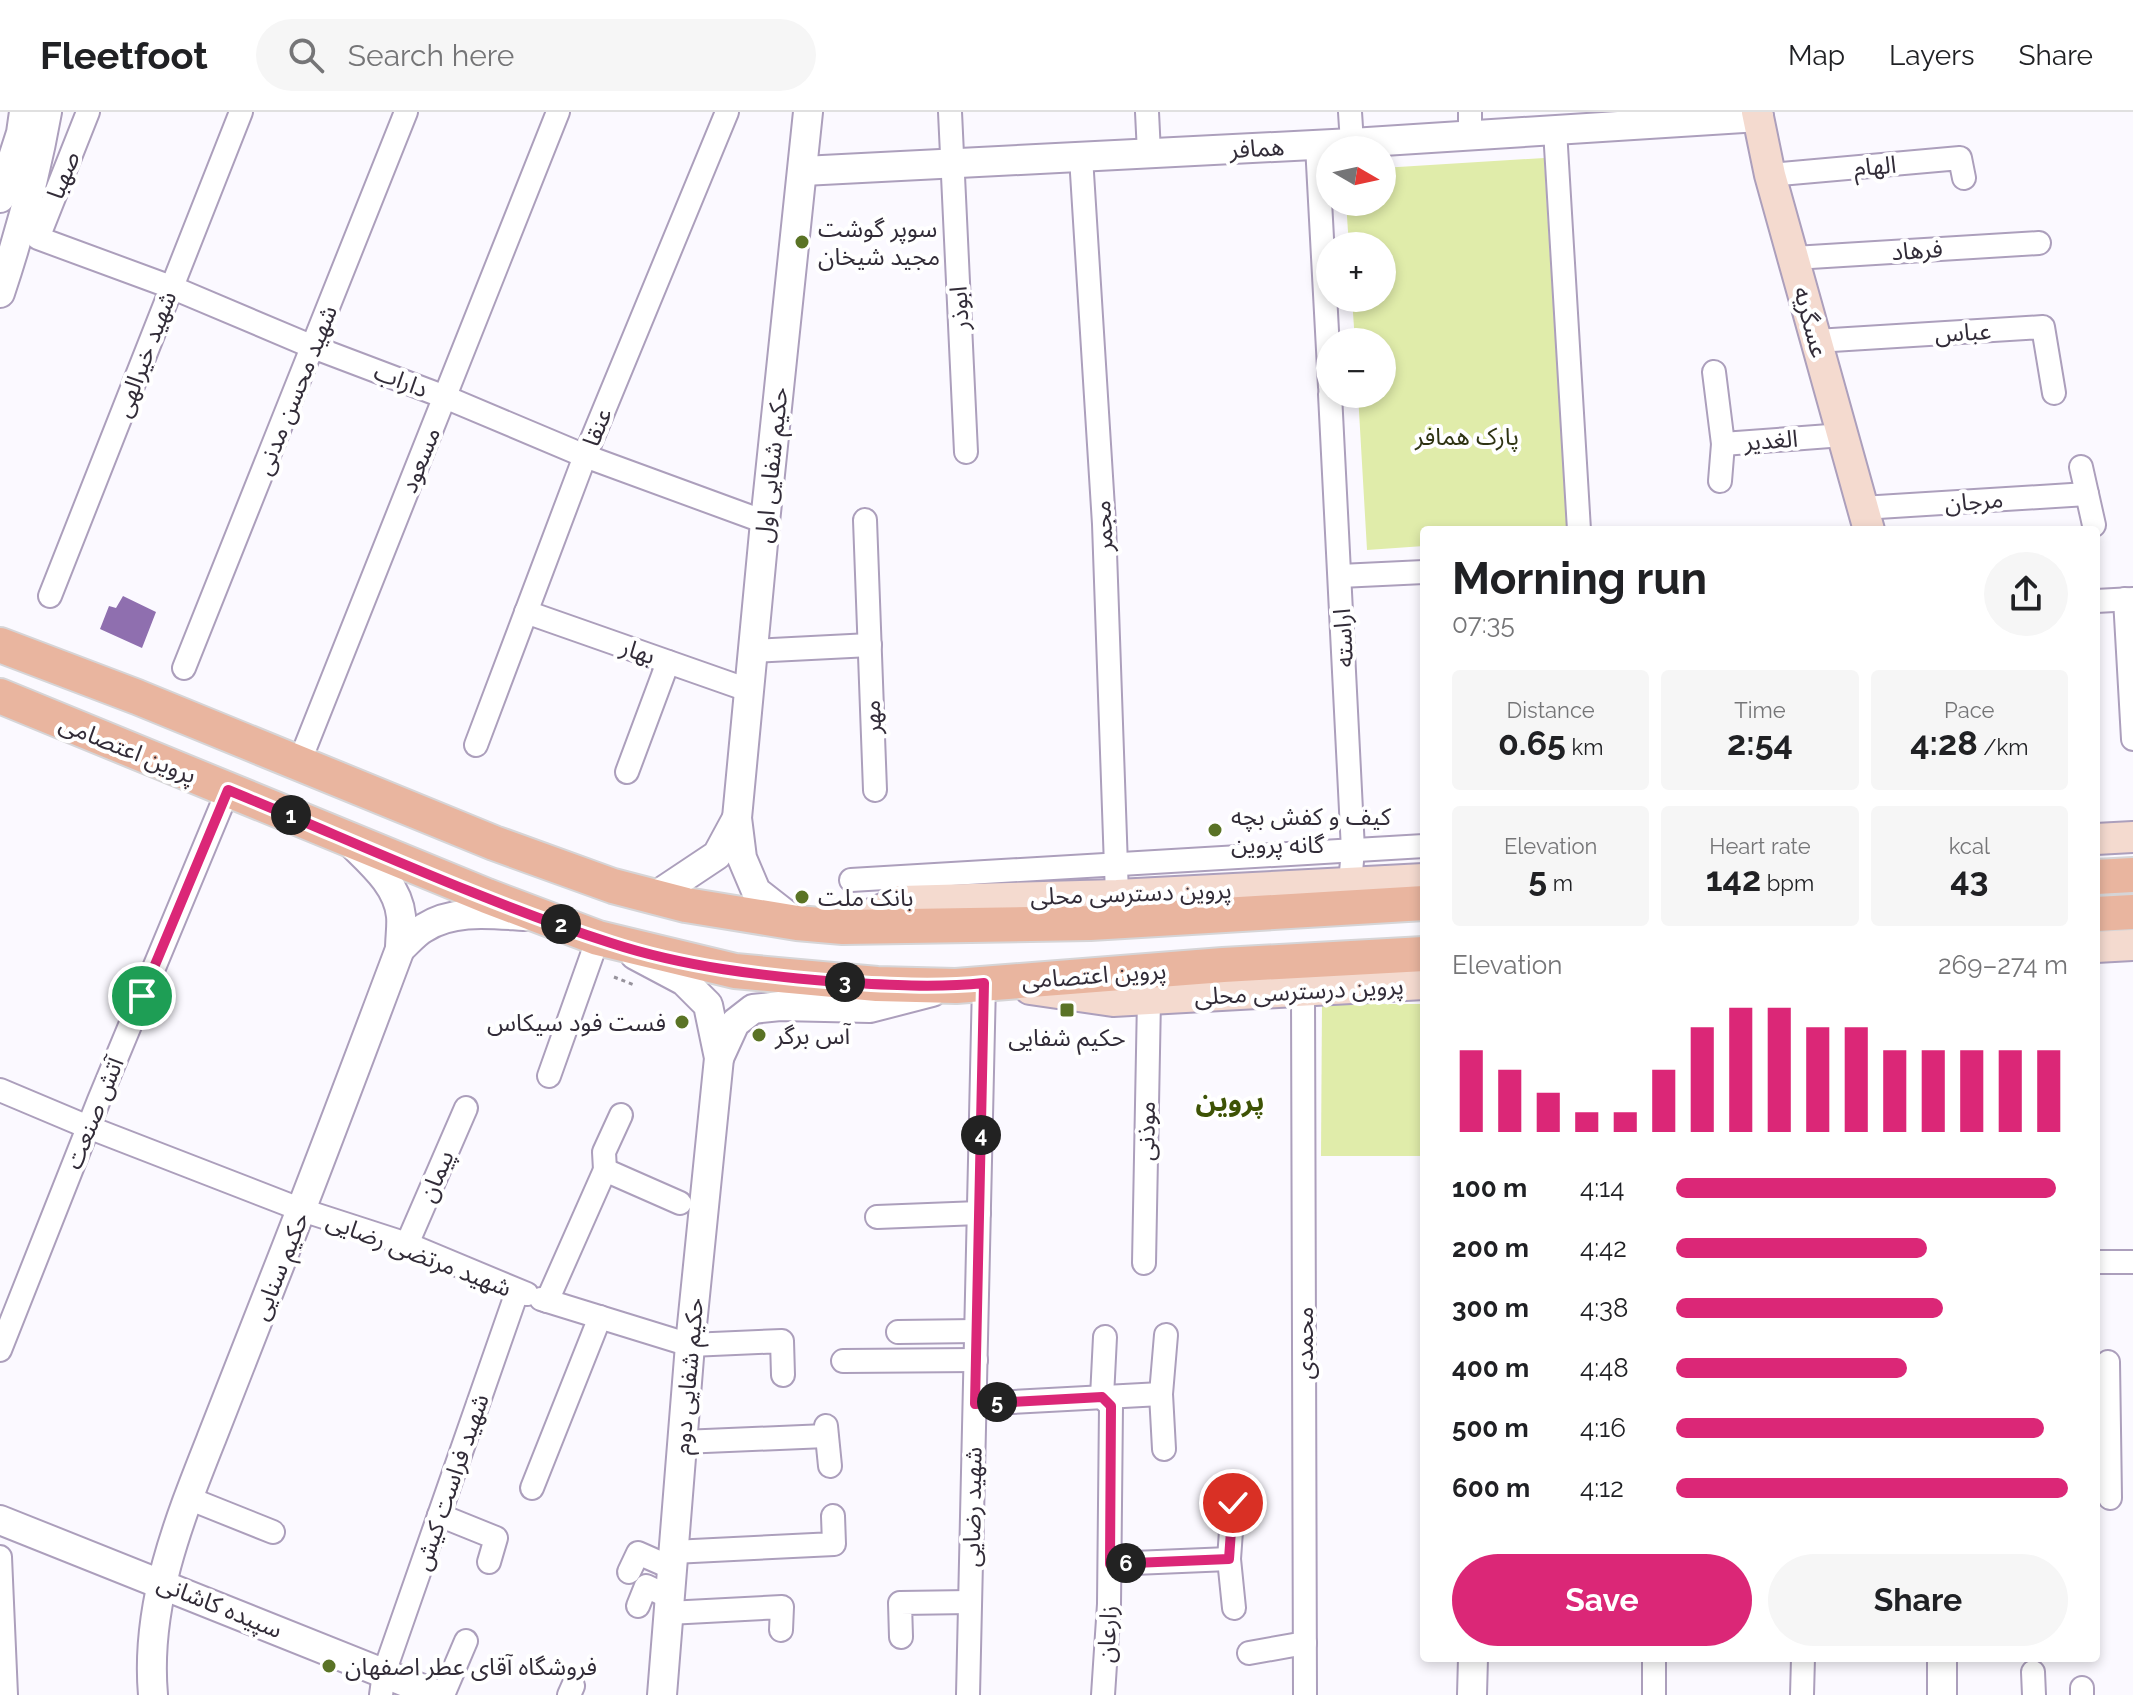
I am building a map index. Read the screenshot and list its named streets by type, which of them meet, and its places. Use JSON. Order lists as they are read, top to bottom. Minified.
{"streets":{"main road":["عسگریه","پروین اعتصامی","پروین دسترسی محلی","پروین درسترسی محلی"],"street":["همافر","الهام","صهبا","فرهاد","ابوذر","عباس","شهید خیرالهی","داراب","شهید محسن مدنی","عنقا","الغدیر","مسعود","حکیم شفایی اول","مرجان","مجمر","اراسته","بهار","مهر","آتش صنعت","موذنی","پیمان","شهید مرتضی رضایی","حکیم سنایی","محمدی","حکیم شفایی دوم","شهید فراست کیش","شهید رضایی","سپیده کاشانی","زارعان"]},"crossings":[["همافر","ابوذر"],["همافر","عسگریه"],["همافر","حکیم شفایی اول"],["همافر","مجمر"],["الهام","عسگریه"],["صهبا","داراب"],["فرهاد","عسگریه"],["عسگریه","عباس"],["عسگریه","الغدیر"],["عسگریه","مرجان"],["شهید خیرالهی","داراب"],["داراب","شهید محسن مدنی"],["داراب","عنقا"],["داراب","مسعود"],["داراب","حکیم شفایی اول"],["عنقا","بهار"],["مسعود","پروین اعتصامی"],["حکیم شفایی اول","بهار"],["مجمر","پروین دسترسی محلی"],["اراسته","پروین دسترسی محلی"],["پروین اعتصامی","پروین دسترسی محلی"],["پروین اعتصامی","پروین درسترسی محلی"],["پروین اعتصامی","آتش صنعت"],["پروین اعتصامی","شهید رضایی"],["پروین درسترسی محلی","موذنی"],["پروین درسترسی محلی","محمدی"],["پروین درسترسی محلی","شهید رضایی"],["آتش صنعت","شهید مرتضی رضایی"],["پیمان","شهید مرتضی رضایی"],["شهید مرتضی رضایی","حکیم سنایی"],["شهید مرتضی رضایی","حکیم شفایی دوم"],["شهید مرتضی رضایی","شهید فراست کیش"],["حکیم سنایی","سپیده کاشانی"],["شهید فراست کیش","سپیده کاشانی"]],"districts":["پروین"],"parks":["پارک همافر"],"places":{"other":["سوپر گوشت مجید شیخان","کیف و کفش بچه گانه پروین","بانک ملت","فست فود سیکاس","آس برگر","فروشگاه آقای عطر اصفهان"],"transit":["حکیم شفایی"]},"north":"right","page":{"header":"Fleetfoot","search":"Search here","nav":["Map","Layers","Share"],"map_buttons":["+","−"],"heading":["Morning run","07:35"],"stats":[["Distance","0.65 km"],["Time","2:54"],["Pace","4:28 /km"],["Elevation","5 m"],["Heart rate","142 bpm"],["kcal","43"]],"pins":["1","2","3","4","5","6"],"chart":["Elevation","269–274 m"],"list":[{"name":"100 m","note":"4:14"},{"name":"200 m","note":"4:42"},{"name":"300 m","note":"4:38"},{"name":"400 m","note":"4:48"},{"name":"500 m","note":"4:16"},{"name":"600 m","note":"4:12"}],"buttons":["Save","Share"]}}
